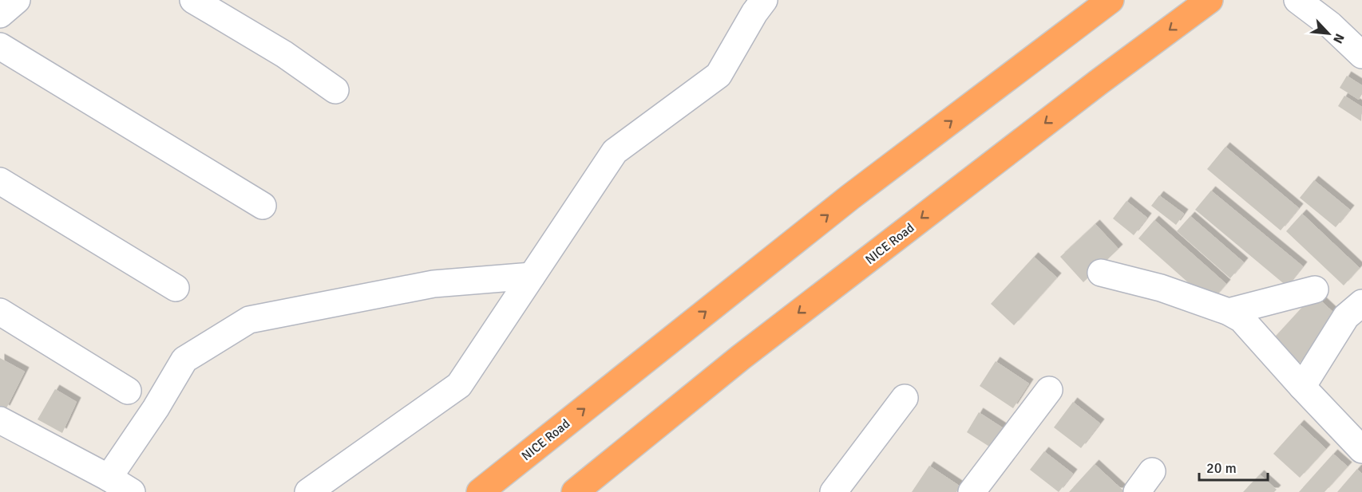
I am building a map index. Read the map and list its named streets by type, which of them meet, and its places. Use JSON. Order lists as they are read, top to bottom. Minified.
{"streets":{"highway":["NICE Road"]},"scale_bar":"20 m","north":"bottom right"}
